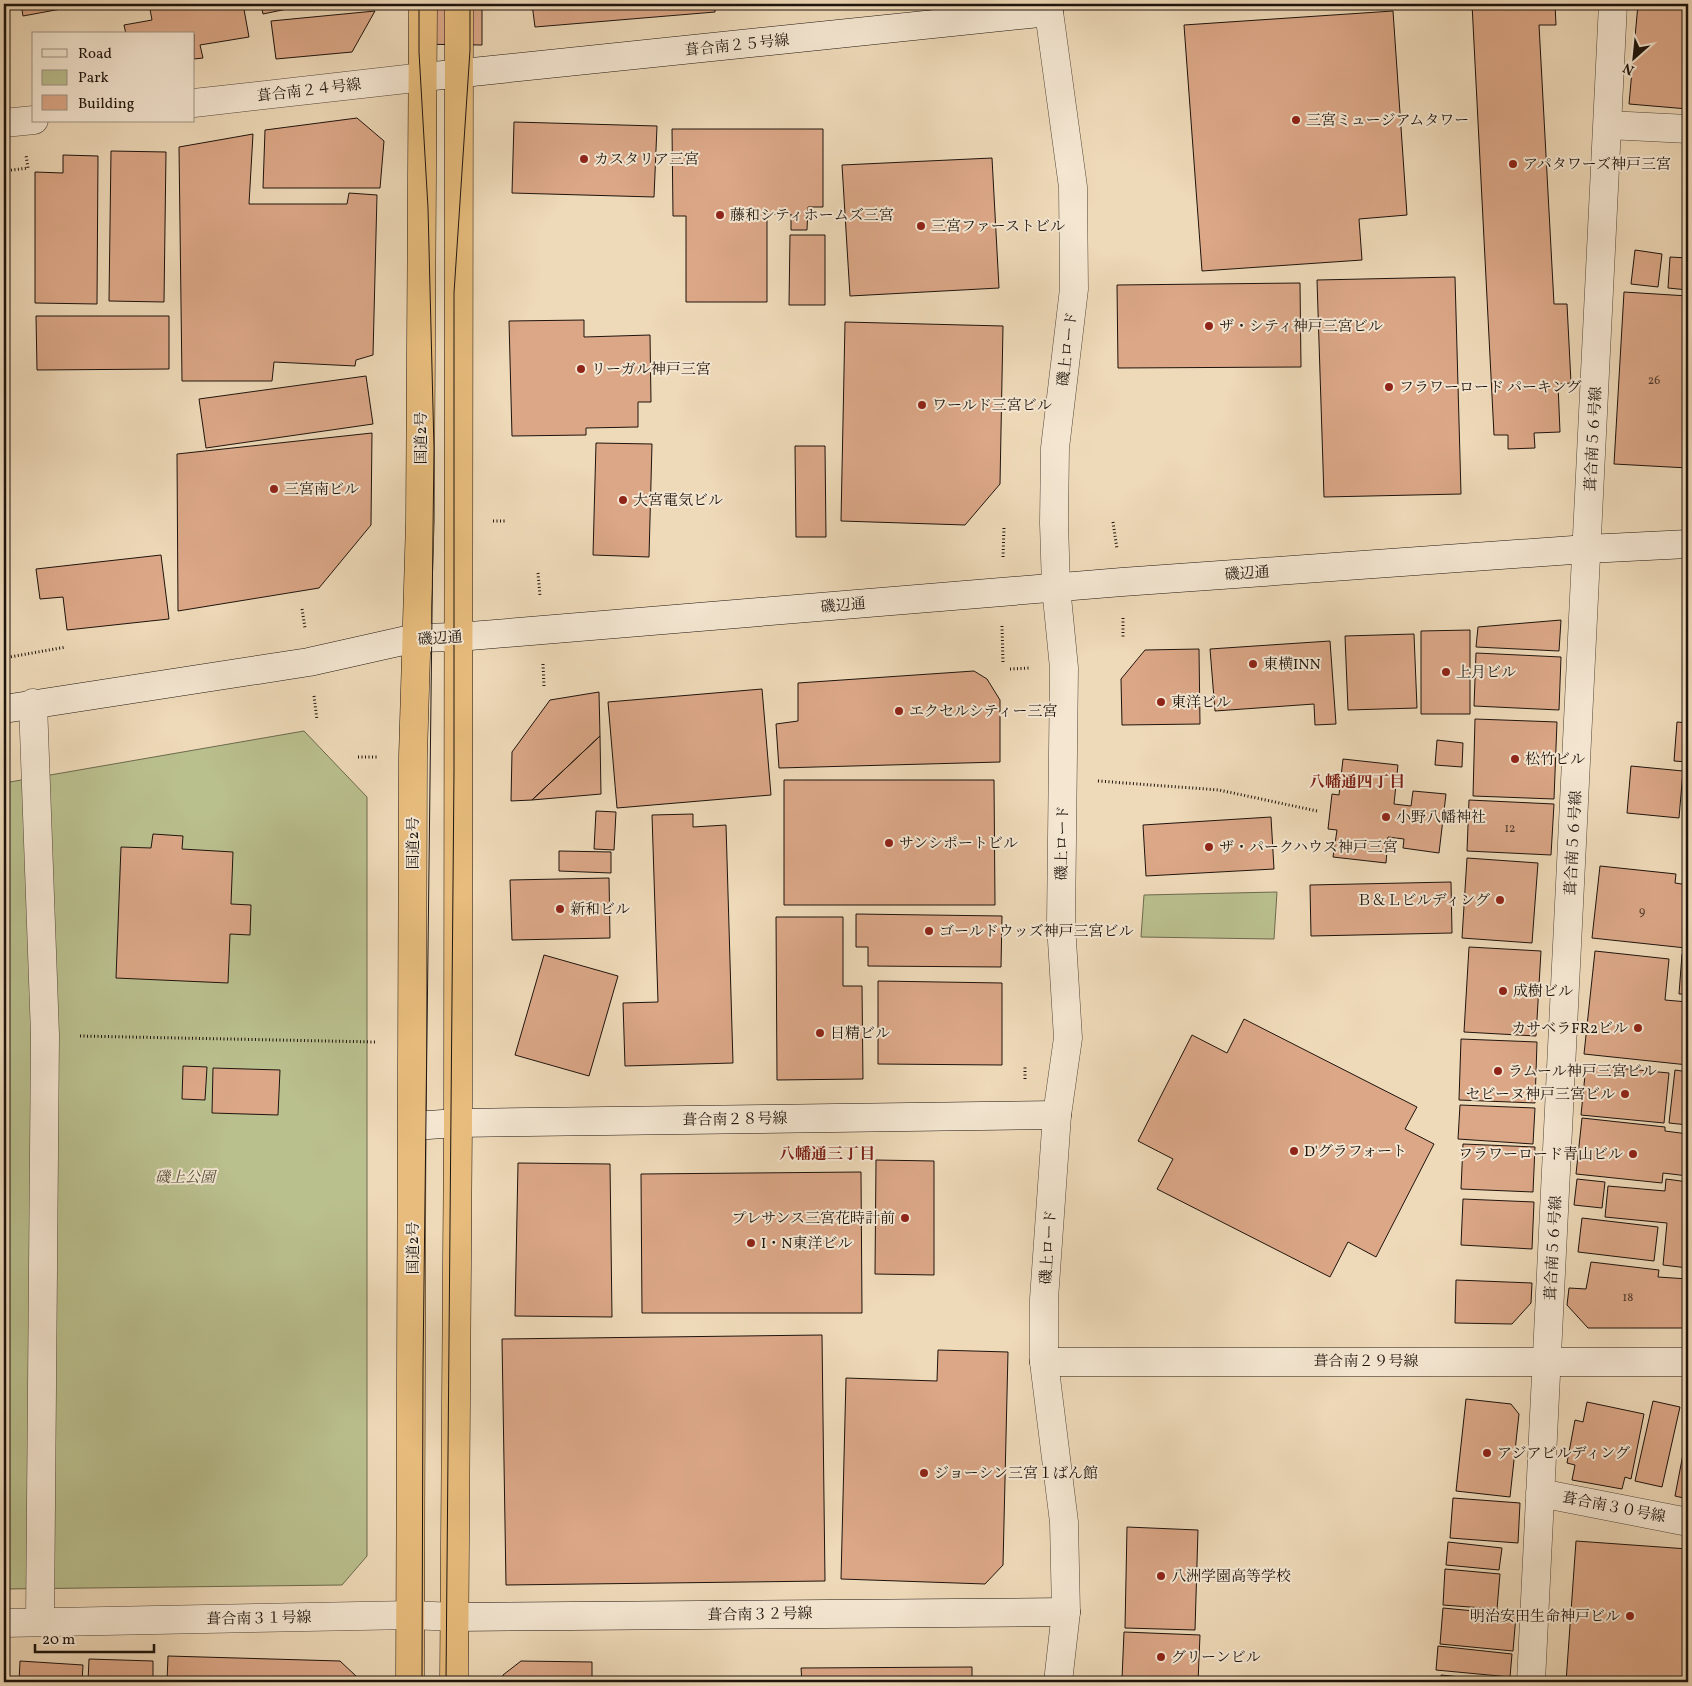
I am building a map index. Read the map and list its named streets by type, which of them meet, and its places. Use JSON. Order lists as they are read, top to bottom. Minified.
{"streets":{"highway":["国道2号"],"street":["葺合南２５号線","葺合南２４号線","磯上ロード","葺合南５６号線","磯辺通","葺合南２８号線","葺合南２９号線","葺合南３０号線","葺合南３２号線","葺合南３１号線"]},"crossings":[["葺合南２５号線","葺合南２４号線"],["葺合南２５号線","磯上ロード"],["葺合南２５号線","国道2号"],["葺合南２４号線","国道2号"],["磯上ロード","磯辺通"],["磯上ロード","葺合南２８号線"],["磯上ロード","葺合南２９号線"],["磯上ロード","葺合南３２号線"],["国道2号","磯辺通"],["国道2号","葺合南２８号線"],["国道2号","葺合南３１号線"],["葺合南５６号線","磯辺通"],["葺合南５６号線","葺合南２９号線"],["葺合南５６号線","葺合南３０号線"],["葺合南３２号線","葺合南３１号線"]],"districts":["八幡通四丁目","八幡通三丁目"],"parks":["磯上公園"],"places":["三宮ミュージアムタワー","カスタリア三宮","アパタワーズ神戸三宮","藤和シティホームズ三宮","三宮ファーストビル","ザ・シティ神戸三宮ビル","リーガル神戸三宮","フラワーロード パーキング","ワールド三宮ビル","三宮南ビル","大宮電気ビル","東横INN","上月ビル","東洋ビル","エクセルシティー三宮","松竹ビル","小野八幡神社","サンシポートビル","ザ・パークハウス神戸三宮","Ｂ＆Ｌビルディング","新和ビル","ゴールドウッズ神戸三宮ビル","成樹ビル","カサベラFR2ビル","日精ビル","ラムール神戸三宮ビル","セビーヌ神戸三宮ビル","D'グラフォート","フラワーロード青山ビル","プレサンス三宮花時計前","I・N東洋ビル","アジアビルディング","ジョーシン三宮１ばん館","八洲学園高等学校","明治安田生命神戸ビル","グリーンビル"],"house_numbers":["26","12","9","18"],"legend":["Road","Park","Building"],"scale_bar":"20 m","north":"bottom left"}
